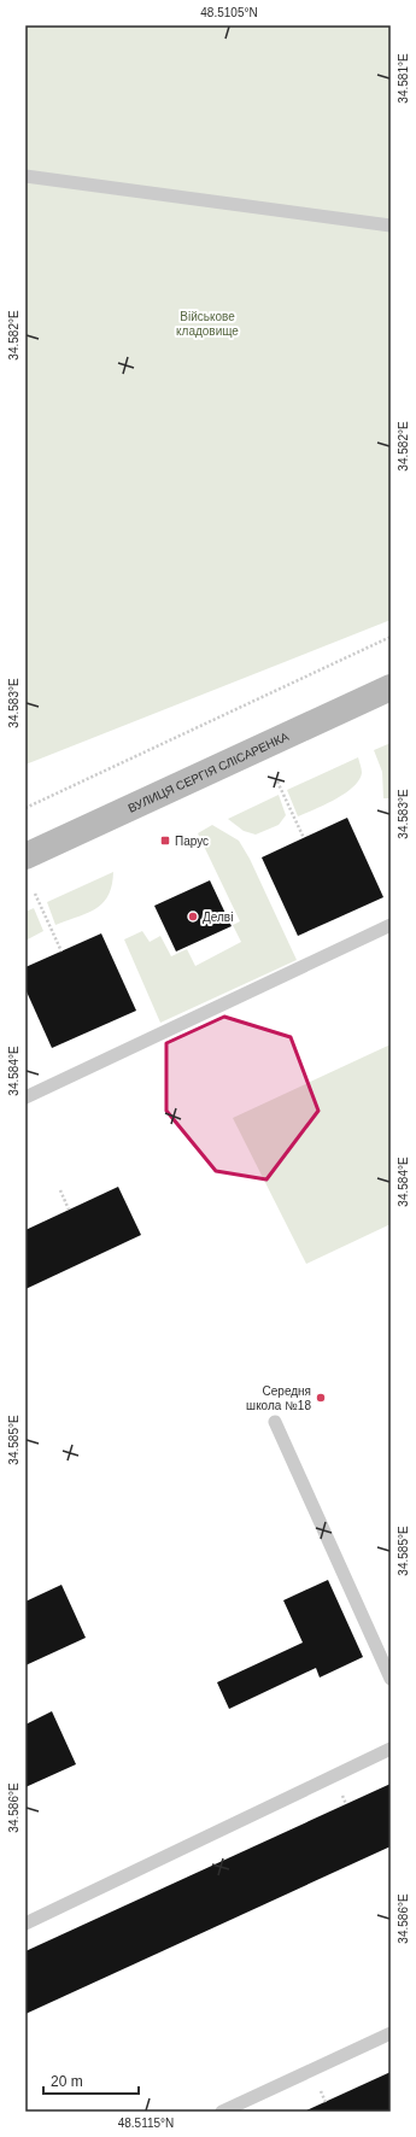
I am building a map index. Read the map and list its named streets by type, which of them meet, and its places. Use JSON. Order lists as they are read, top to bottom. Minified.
{"streets":{"street":["ВУЛИЦЯ СЕРГІЯ СЛІСАРЕНКА"]},"parks":["Військове кладовище"],"places":{"transit":["Парус"],"other":["Делві","Середня школа №18"]},"scale_bar":"20 m","coordinates":["48.5105°N","34.581°E","34.582°E","34.583°E","34.584°E","34.585°E","34.586°E","48.5115°N"]}
